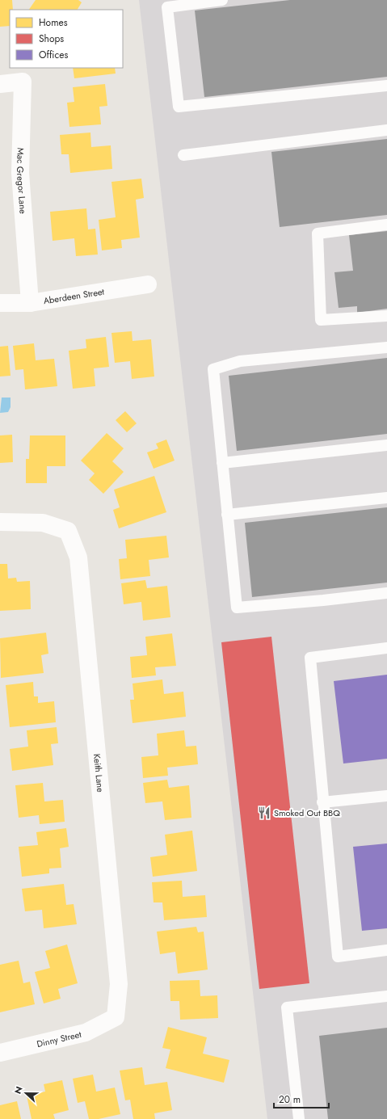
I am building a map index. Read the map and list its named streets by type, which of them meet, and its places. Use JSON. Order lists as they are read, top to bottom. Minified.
{"streets":{"street":["Mac Gregor Lane","Aberdeen Street","Keith Lane","Dinny Street"]},"crossings":[["Mac Gregor Lane","Aberdeen Street"],["Keith Lane","Dinny Street"]],"places":{"restaurant":["Smoked Out BBQ"]},"legend":["Homes","Shops","Offices"],"scale_bar":"20 m","north":"left"}
